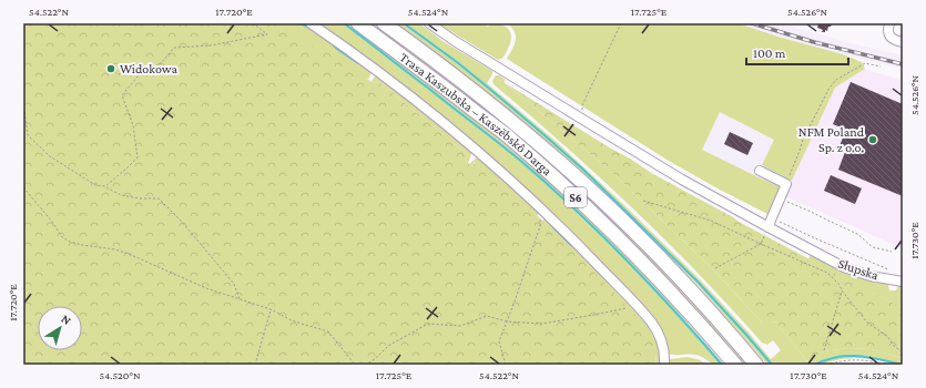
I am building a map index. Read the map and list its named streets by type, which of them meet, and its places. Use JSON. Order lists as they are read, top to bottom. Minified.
{"streets":{"highway":["Trasa Kaszubska – Kaszëbskô Darga","S6"],"street":["Słupska"]},"places":["Widokowa","NFM Poland Sp. z o.o."],"scale_bar":"100 m","north":"top right","coordinates":["54.522°N","17.720°E","54.524°N","17.725°E","54.526°N","17.730°E","54.520°N"]}
